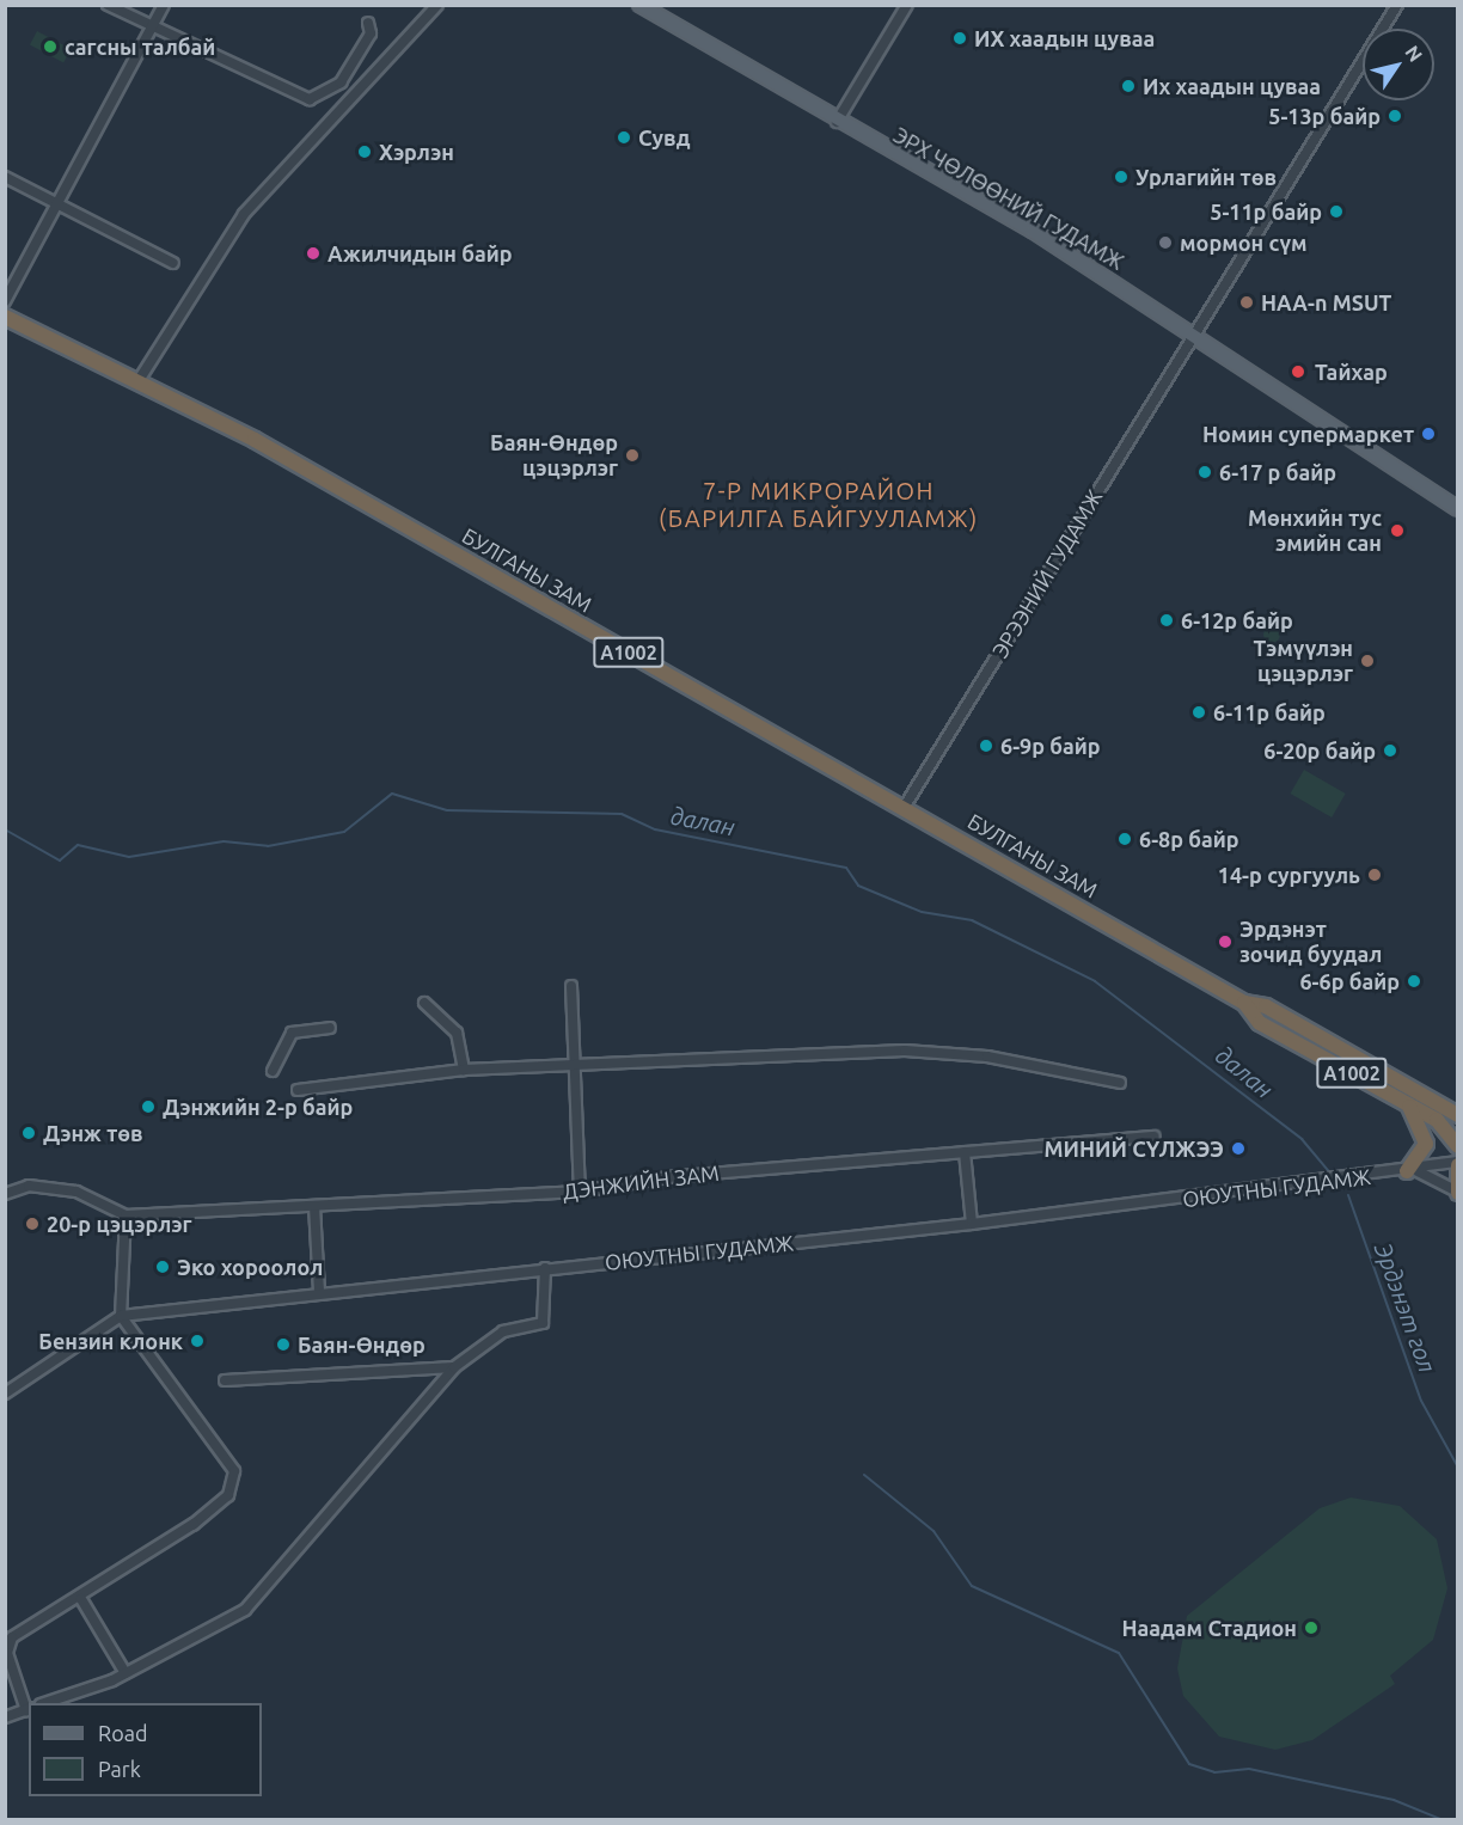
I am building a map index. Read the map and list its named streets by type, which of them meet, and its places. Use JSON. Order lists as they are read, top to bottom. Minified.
{"streets":{"highway":["БУЛГАНЫ ЗАМ","A1002"],"main road":["ЭРХ ЧӨЛӨӨНИЙ ГУДАМЖ"],"street":["ЭРЭЭНИЙ ГУДАМЖ","ДЭНЖИЙН ЗАМ","ОЮУТНЫ ГУДАМЖ"]},"crossings":[["ЭРХ ЧӨЛӨӨНИЙ ГУДАМЖ","ЭРЭЭНИЙ ГУДАМЖ"],["БУЛГАНЫ ЗАМ","ЭРЭЭНИЙ ГУДАМЖ"]],"districts":["7-Р МИКРОРАЙОН (БАРИЛГА БАЙГУУЛАМЖ)"],"water":["далан","Эрдэнэт гол"],"places":["ИХ хаадын цуваа","сагсны талбай","Их хаадын цуваа","5-13р байр","Сувд","Хэрлэн","Урлагийн төв","5-11р байр","мормон сүм","Ажилчидын байр","HAA-n MSUT","Тайхар","Номин супермаркет","Баян-Өндөр цэцэрлэг","6-17 р байр","Мөнхийн тус эмийн сан","6-12р байр","Тэмүүлэн цэцэрлэг","6-11р байр","6-9р байр","6-20р байр","6-8р байр","14-р сургууль","Эрдэнэт зочид буудал","6-6р байр","Дэнжийн 2-р байр","Дэнж төв","МИНИЙ СҮЛЖЭЭ","20-р цэцэрлэг","Эко хороолол","Бензин клонк","Баян-Өндөр","Наадам Стадион"],"legend":["Road","Park"],"north":"top right"}
